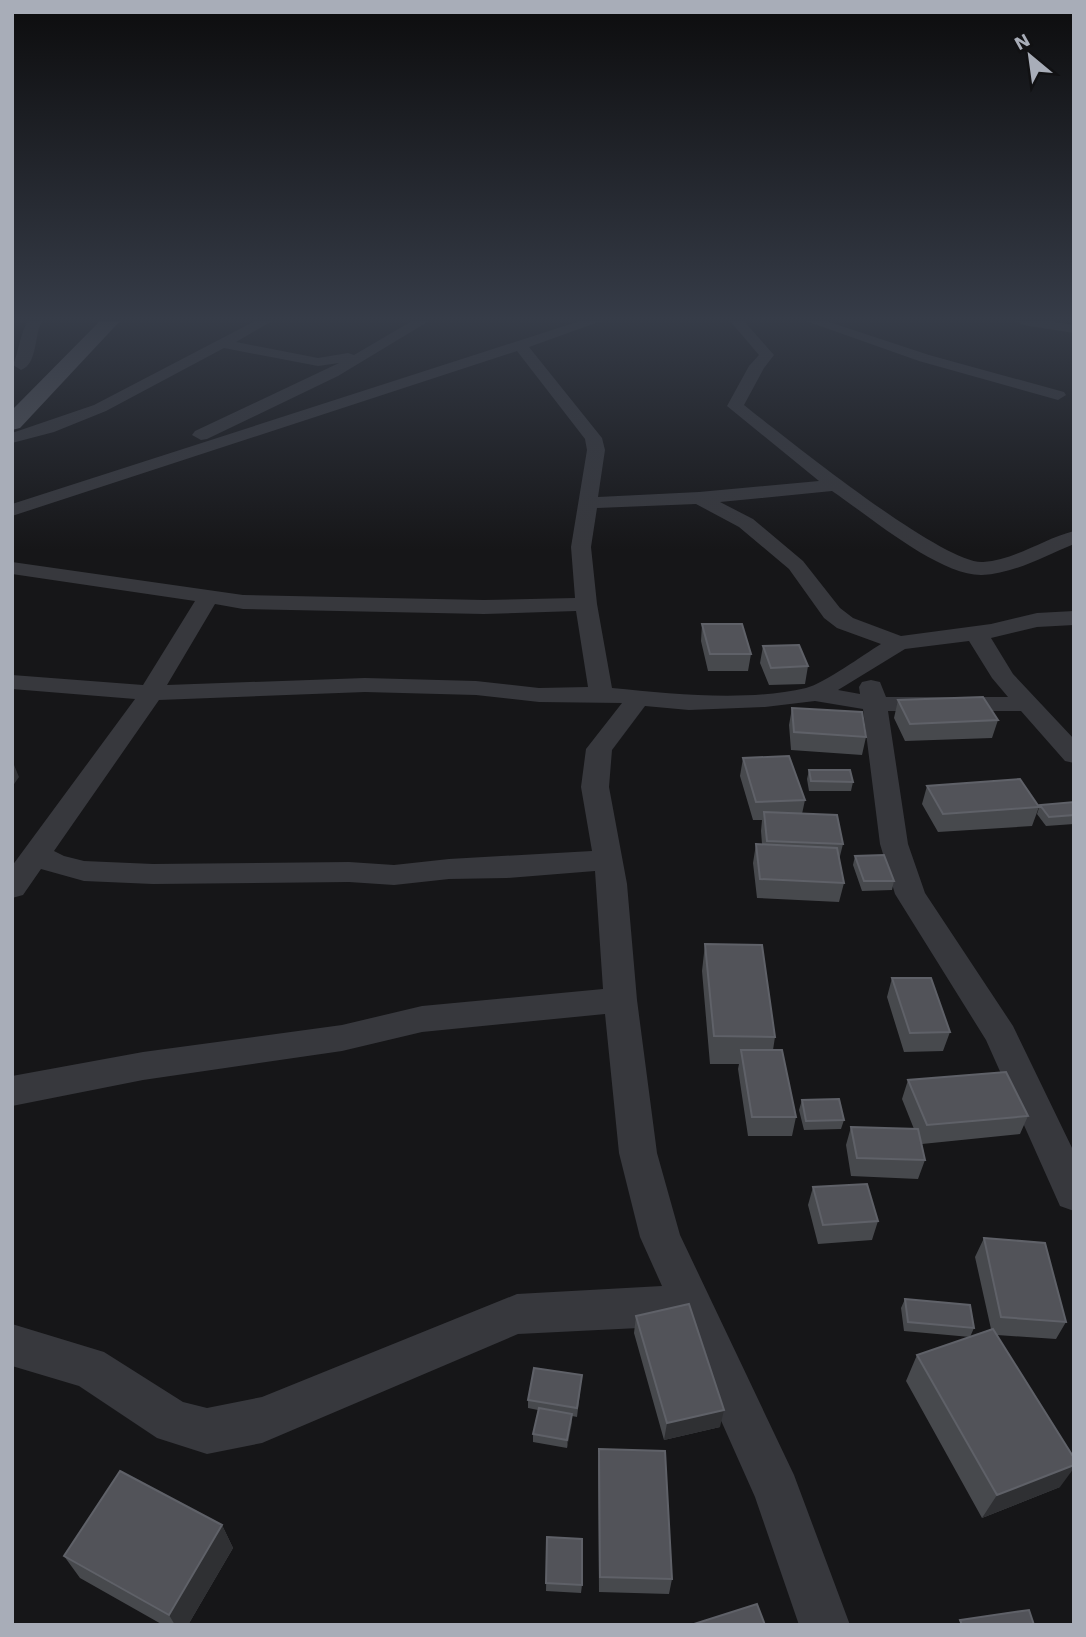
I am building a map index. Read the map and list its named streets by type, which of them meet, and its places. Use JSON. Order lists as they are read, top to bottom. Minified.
{"north":"top left"}
